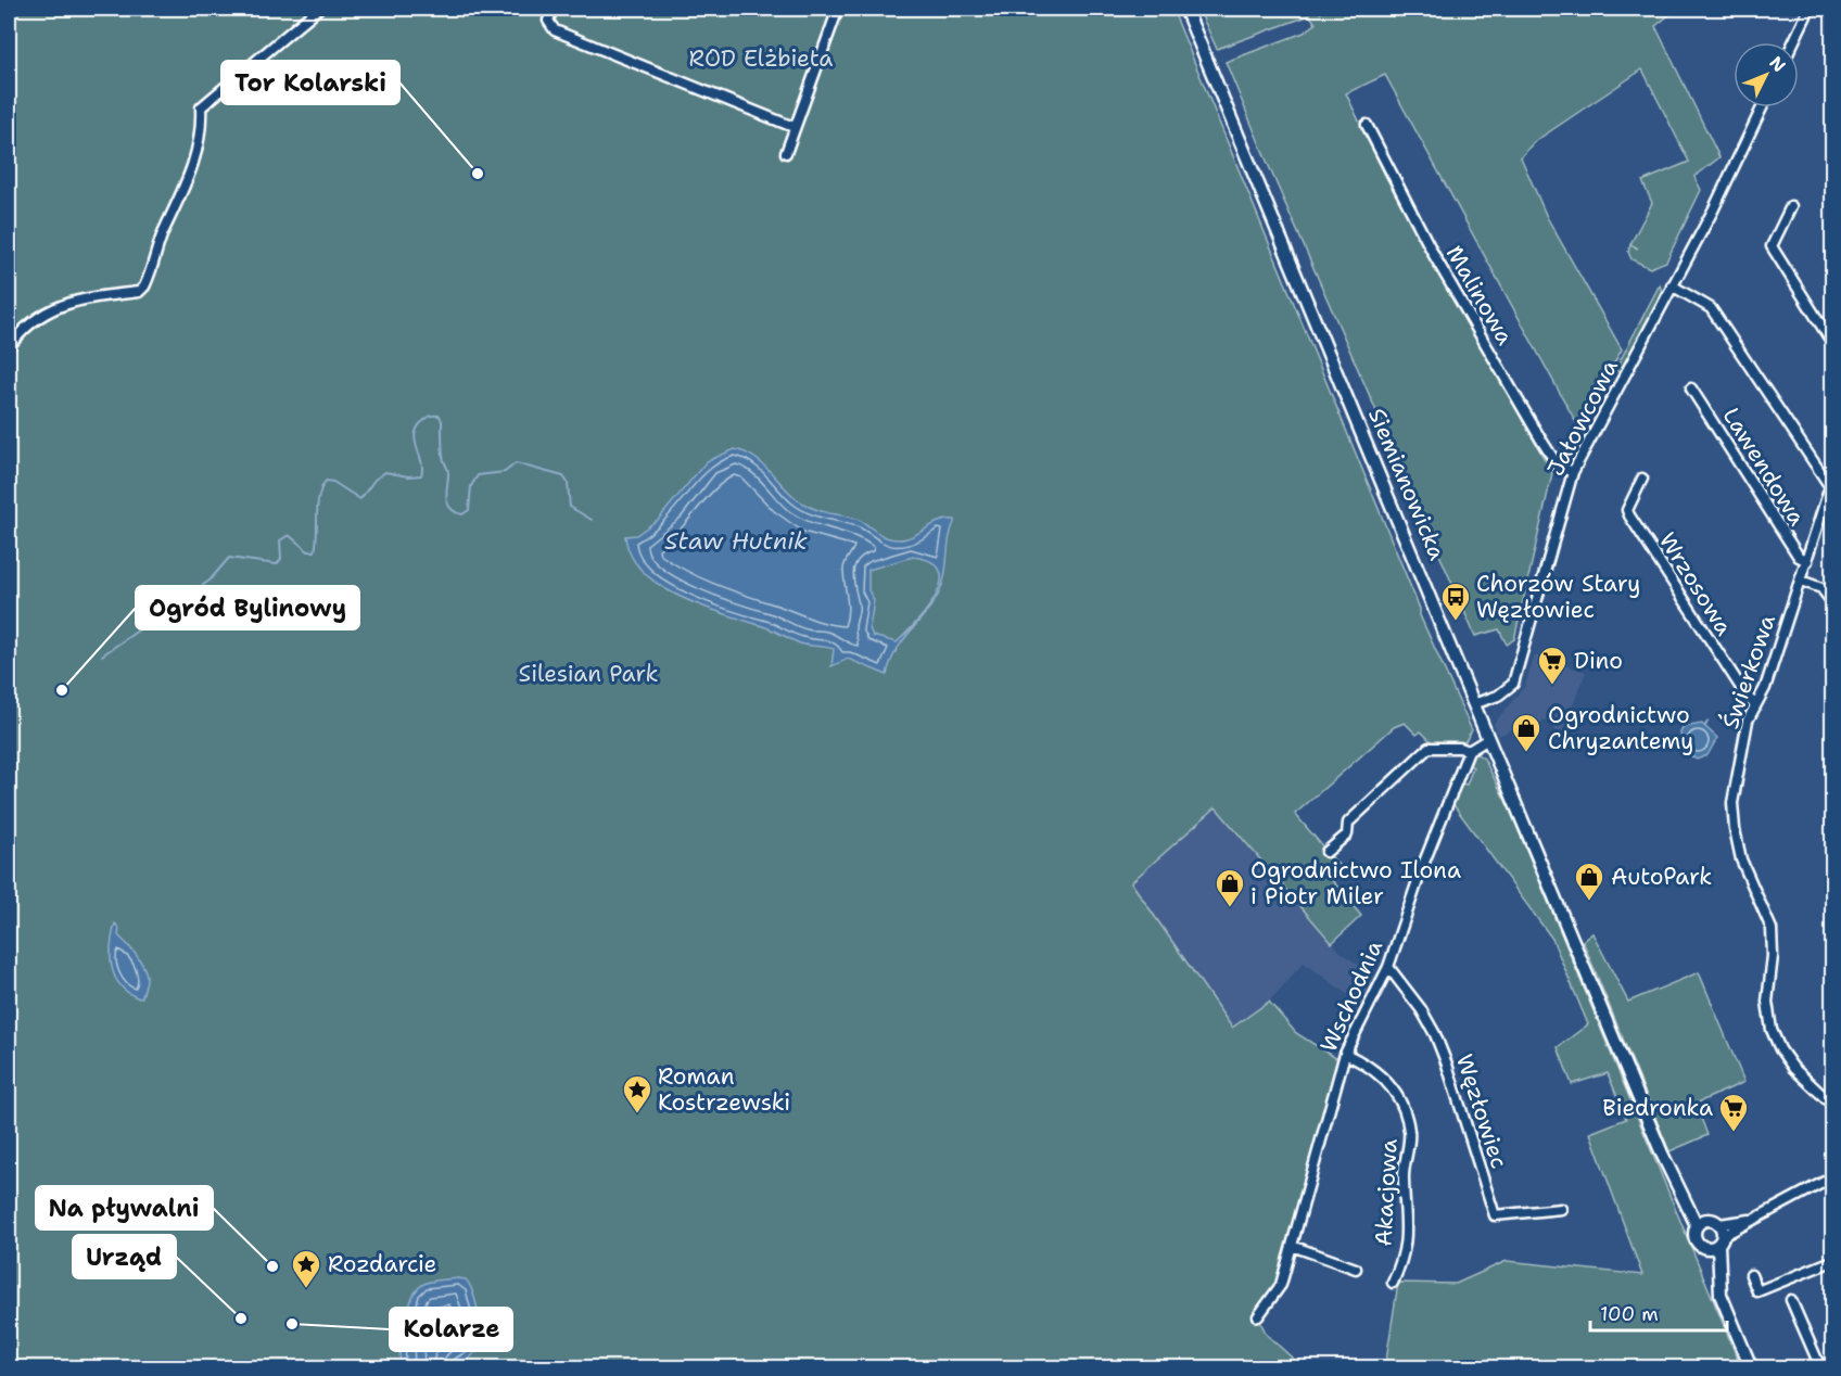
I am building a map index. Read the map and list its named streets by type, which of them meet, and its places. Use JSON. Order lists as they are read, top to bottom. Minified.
{"streets":{"street":["Malinowa","Jałowcowa","Lawendowa","Siemianowicka","Wrzosowa","Świerkowa","Wschodnia","Węzłowiec","Akacjowa"]},"crossings":[["Malinowa","Jałowcowa"],["Jałowcowa","Siemianowicka"],["Jałowcowa","Świerkowa"],["Lawendowa","Świerkowa"],["Wrzosowa","Świerkowa"],["Wschodnia","Węzłowiec"],["Wschodnia","Akacjowa"]],"water":["Staw Hutnik"],"parks":["ROD Elżbieta","Silesian Park"],"places":{"other":["Tor Kolarski","Ogród Bylinowy","Na pływalni","Urząd","Kolarze"],"bus stop":["Chorzów Stary Węzłowiec"],"supermarket":["Dino","Biedronka"],"shop":["Ogrodnictwo Chryzantemy","AutoPark","Ogrodnictwo Ilona i Piotr Miler"],"place":["Roman Kostrzewski","Rozdarcie"]},"scale_bar":"100 m","north":"top right"}
